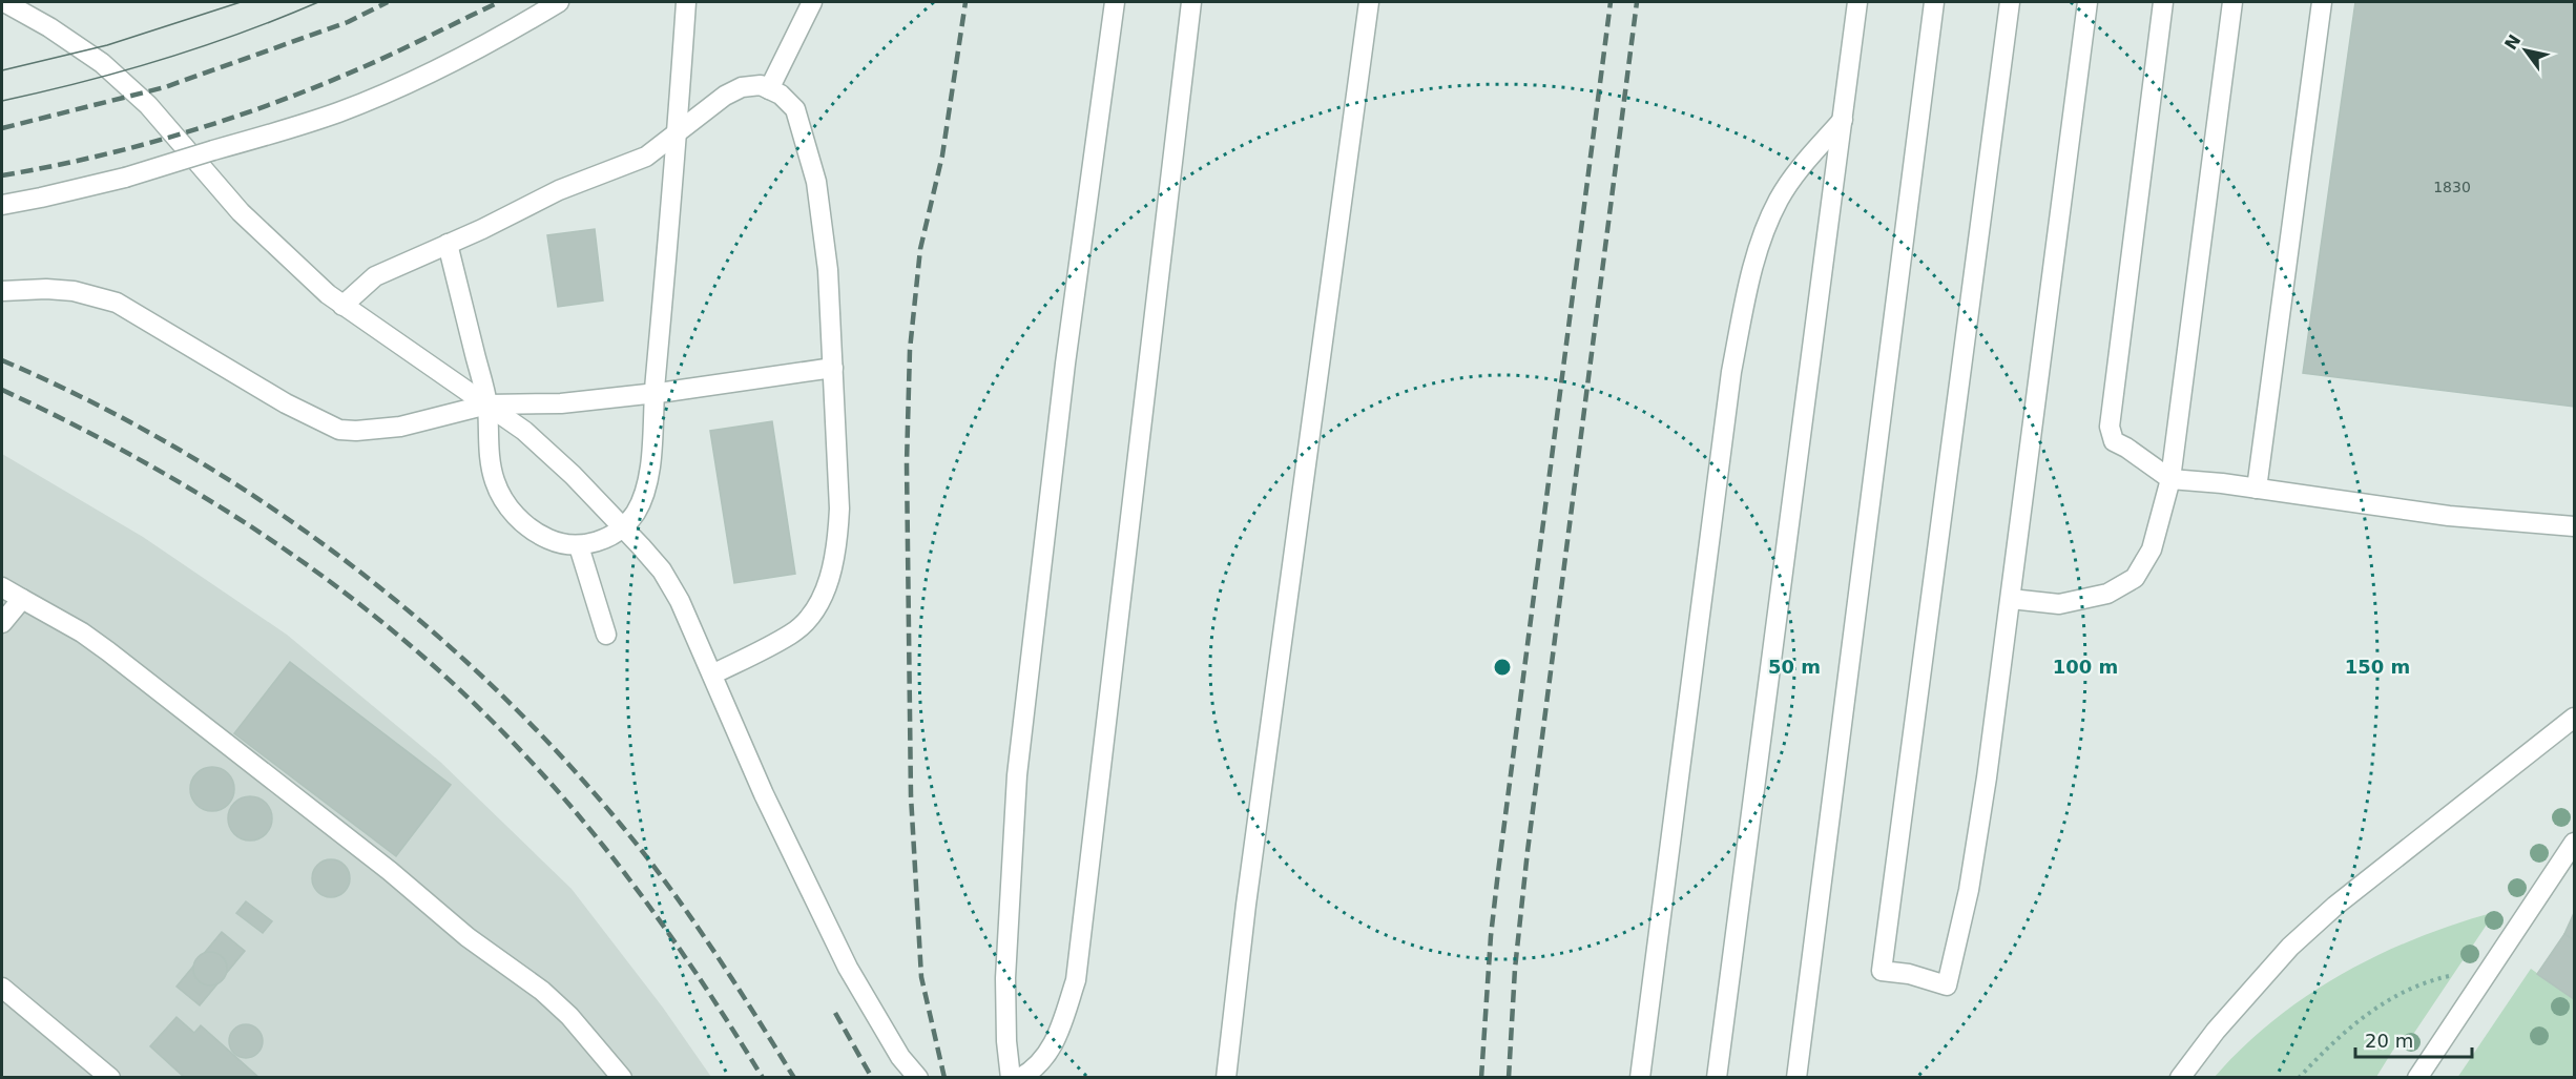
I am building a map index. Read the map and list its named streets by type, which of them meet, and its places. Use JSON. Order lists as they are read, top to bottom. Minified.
{"house_numbers":["1830"],"scale_bar":"20 m","north":"top left","rings":["50 m","100 m","150 m"]}
